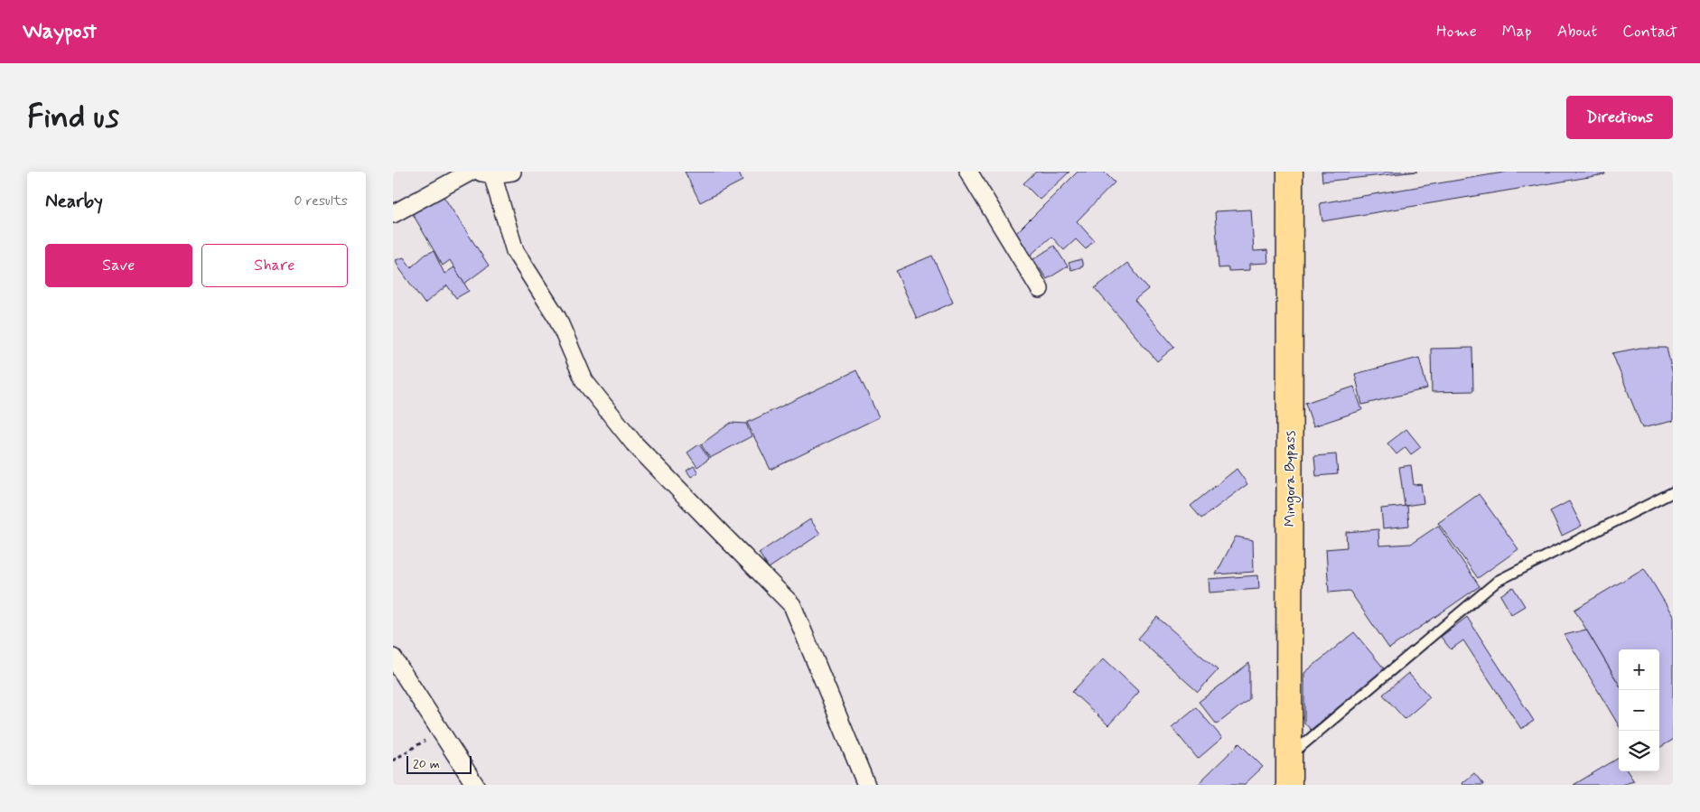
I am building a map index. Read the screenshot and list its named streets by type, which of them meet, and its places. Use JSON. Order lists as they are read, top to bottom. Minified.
{"streets":{"highway":["Mingora Bypass"]},"scale_bar":"20 m","page":{"header":"Waypost","nav":["Home","Map","About","Contact"],"buttons":["Directions",["Save","Share"]],"title":"Find us","heading":["Nearby","0 results"],"map_buttons":["+","−"],"scale":"20 m"}}
